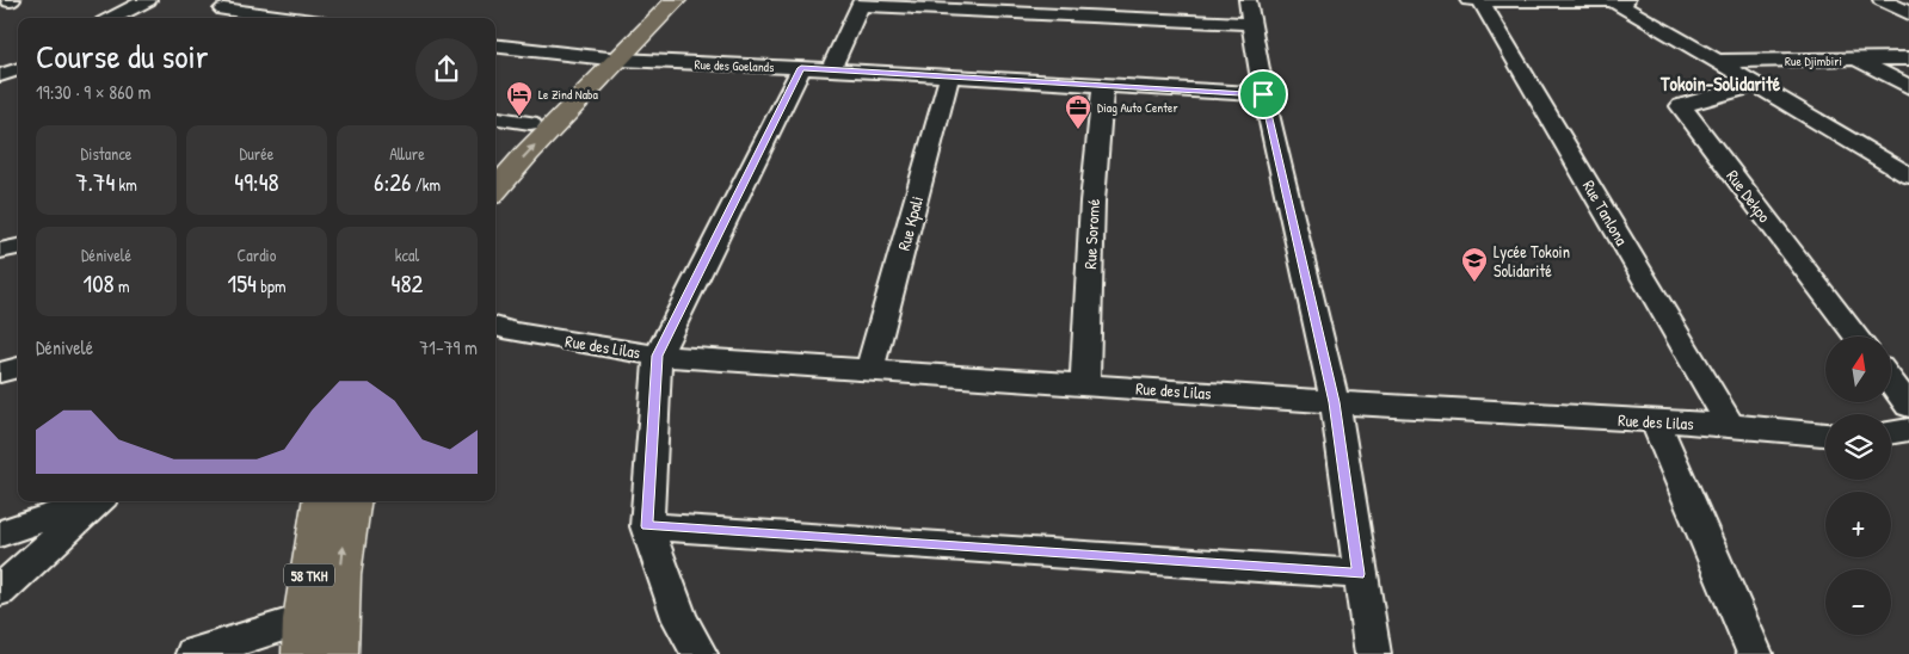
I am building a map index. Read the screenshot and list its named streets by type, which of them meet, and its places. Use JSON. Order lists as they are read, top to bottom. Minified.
{"streets":{"highway":["58 TKH"],"street":["Rue Djimbiri","Rue des Goelands","Rue Dekpo","Rue Tanlona","Rue Kpali","Rue Soromé","Rue des Lilas"]},"crossings":[["Rue des Goelands","Rue Kpali"],["Rue des Goelands","Rue Soromé"],["Rue Tanlona","Rue des Lilas"],["Rue Kpali","Rue des Lilas"],["Rue Soromé","Rue des Lilas"]],"districts":["Tokoin-Solidarité"],"places":{"hotel":["Le Zind Naba"],"office":["Diag Auto Center"],"school or university":["Lycée Tokoin Solidarité"]},"north":"top","page":{"heading":["Course du soir","19:30 · 9 × 860 m"],"stats":[["Distance","7.74 km"],["Durée","49:48"],["Allure","6:26 /km"],["Dénivelé","108 m"],["Cardio","154 bpm"],["kcal","482"]],"chart":["Dénivelé","71–79 m"],"map_buttons":["+","−"]}}
